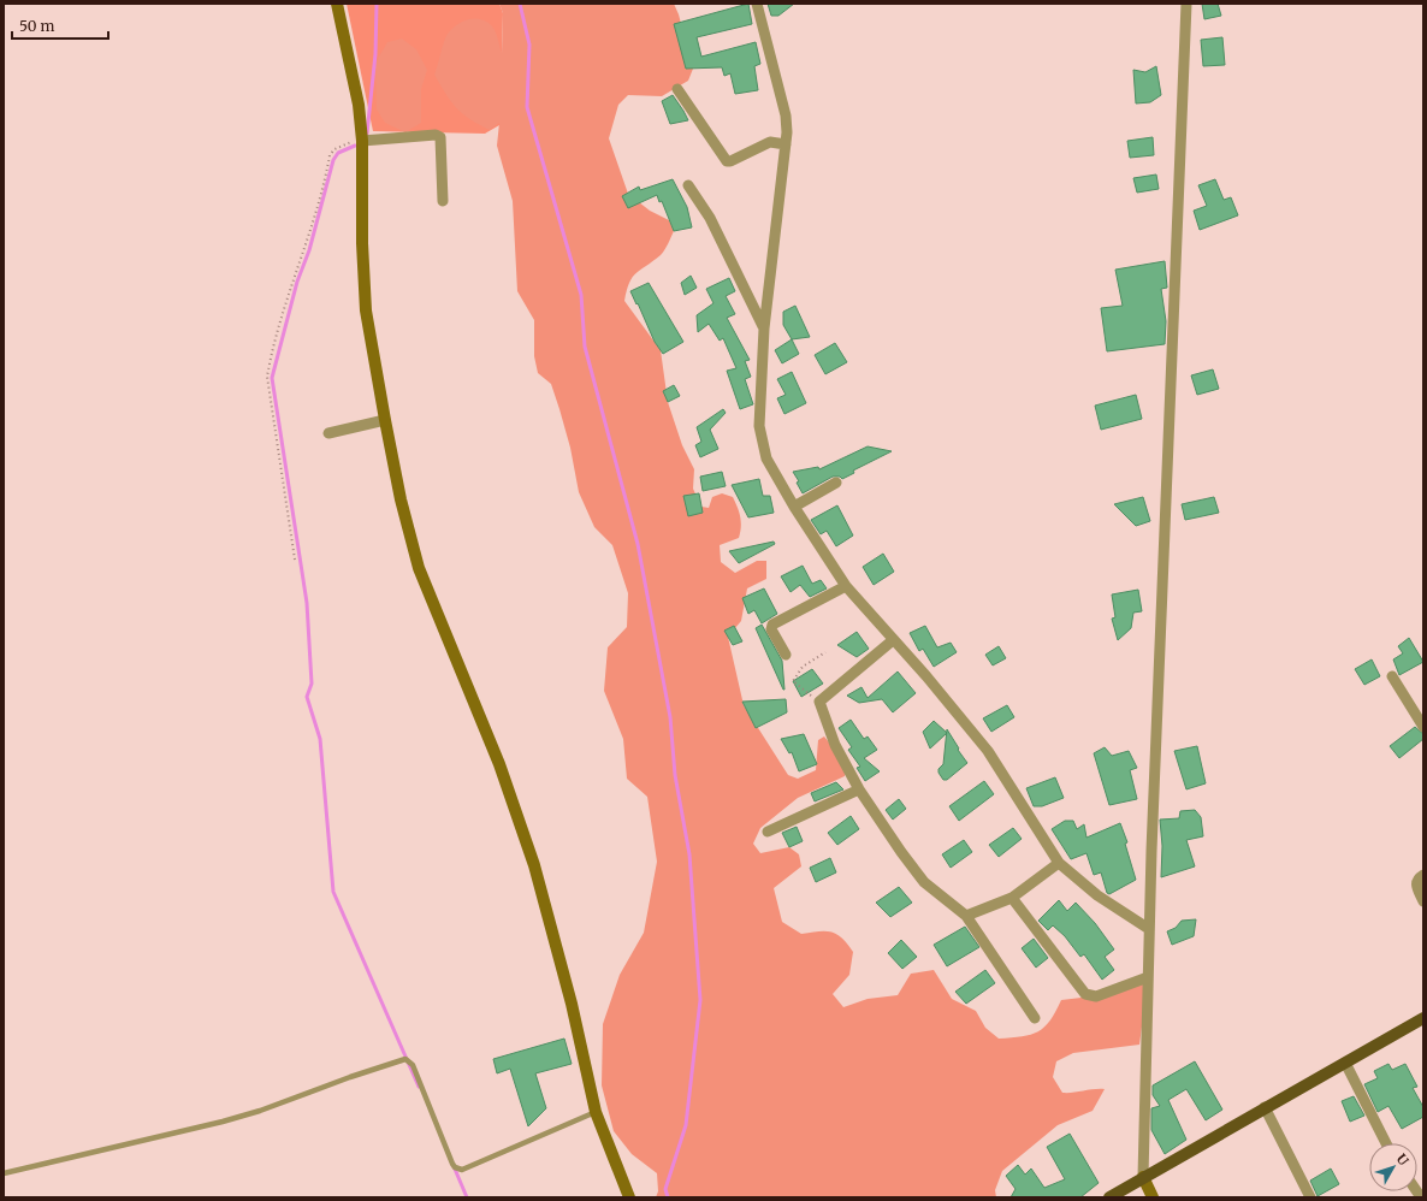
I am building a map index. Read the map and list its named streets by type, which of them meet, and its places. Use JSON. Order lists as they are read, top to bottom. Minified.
{"scale_bar":"50 m","north":"top right"}
